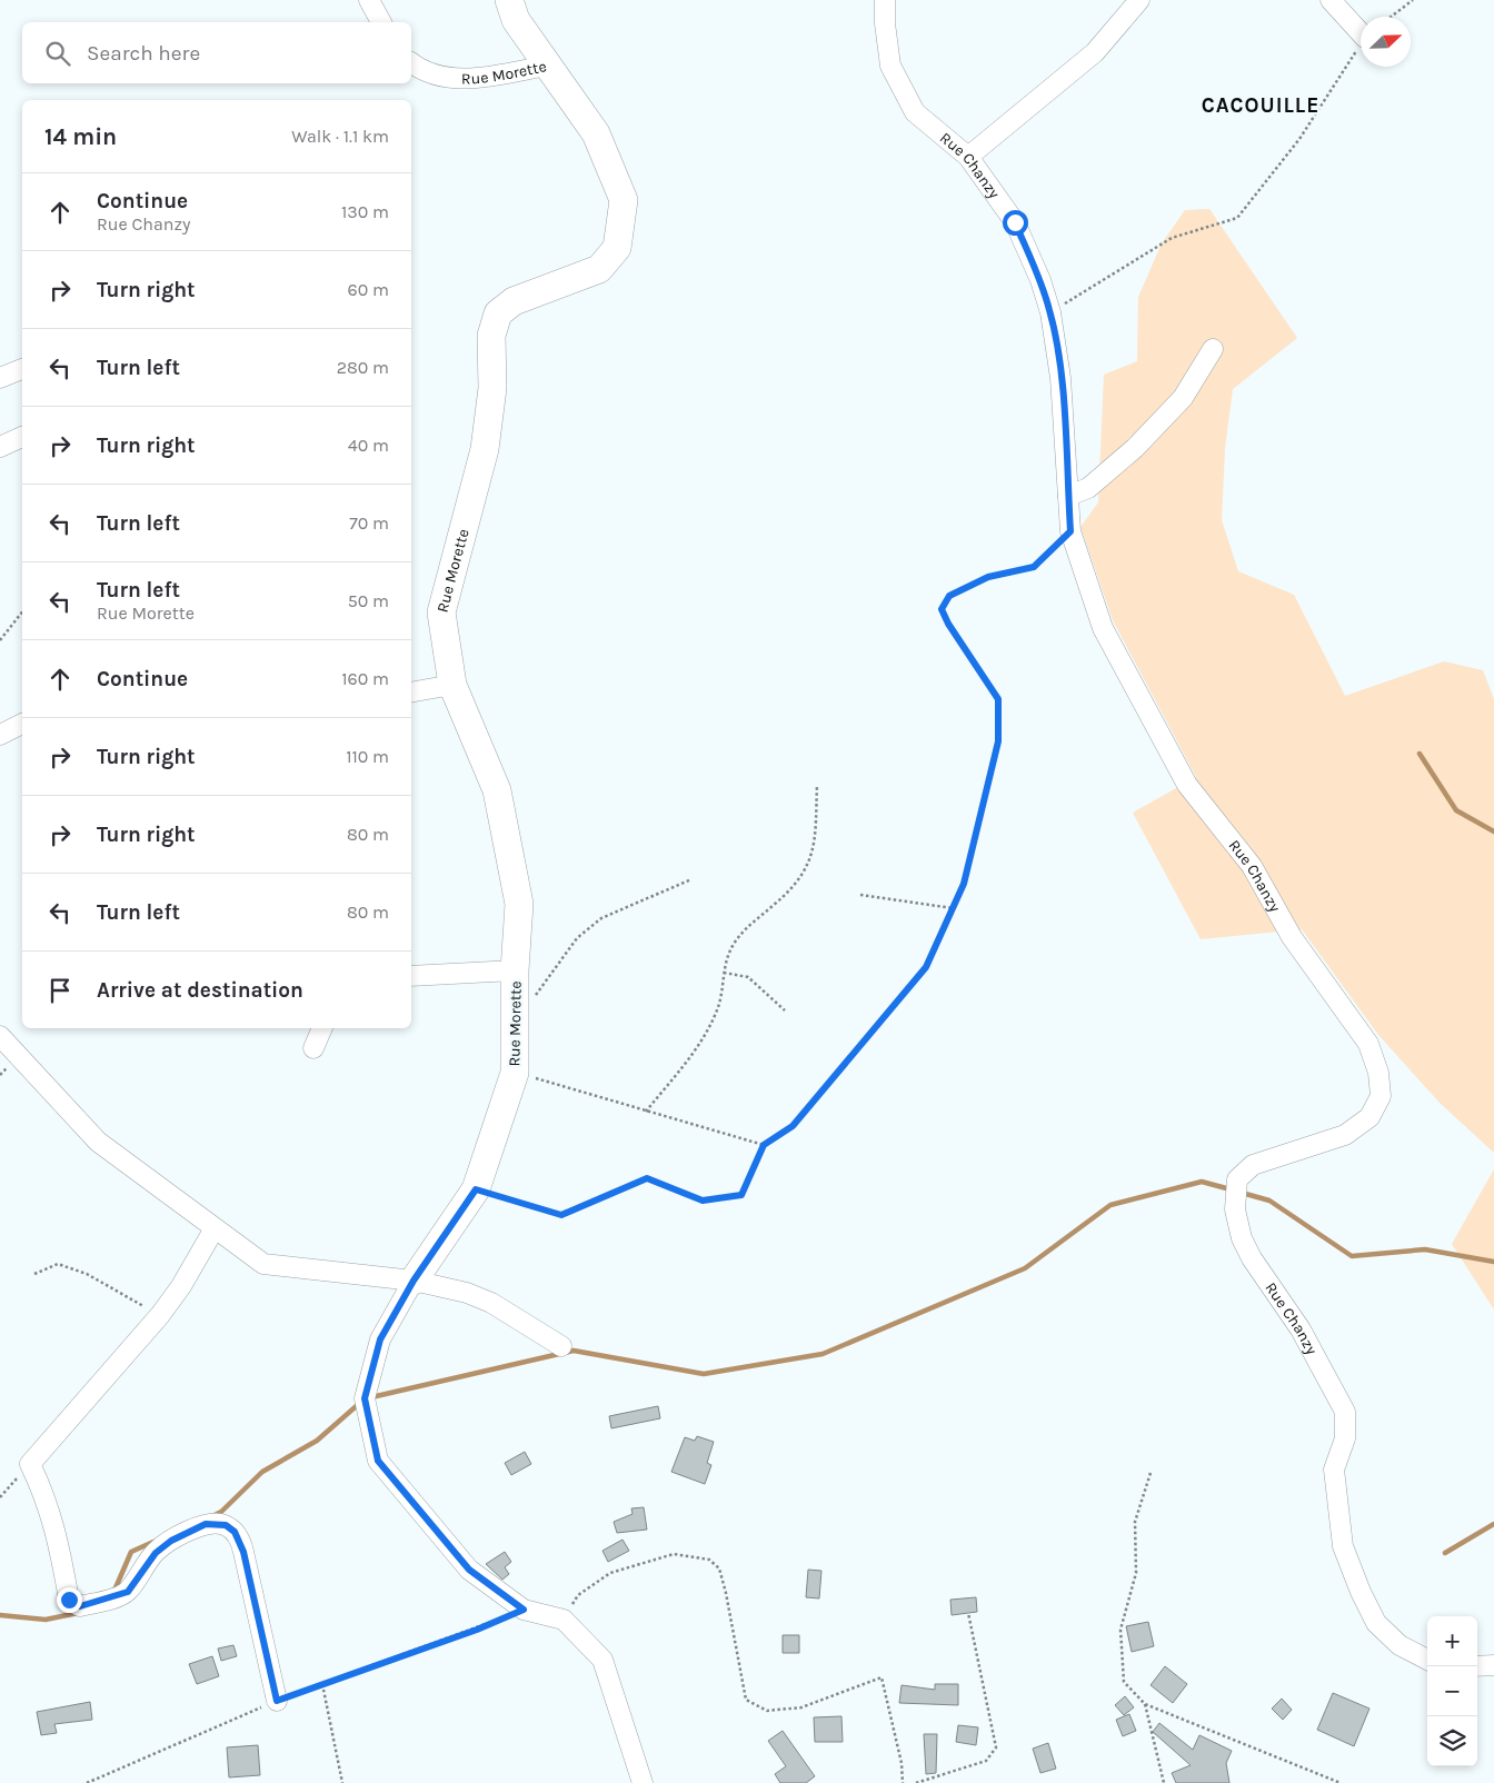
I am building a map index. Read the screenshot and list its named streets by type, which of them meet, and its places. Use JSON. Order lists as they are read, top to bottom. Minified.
{"streets":{"street":["Rue Morette","Rue Chanzy"]},"districts":["CACOUILLE"],"north":"top right","page":{"search":"Search here","heading":["14 min","Walk · 1.1 km"],"list":[["Continue","Rue Chanzy","130 m"],["Turn right","60 m"],["Turn left","280 m"],["Turn right","40 m"],["Turn left","70 m"],["Turn left","Rue Morette","50 m"],["Continue","160 m"],["Turn right","110 m"],["Turn right","80 m"],["Turn left","80 m"],"Arrive at destination"],"map_buttons":["+","−"]}}
